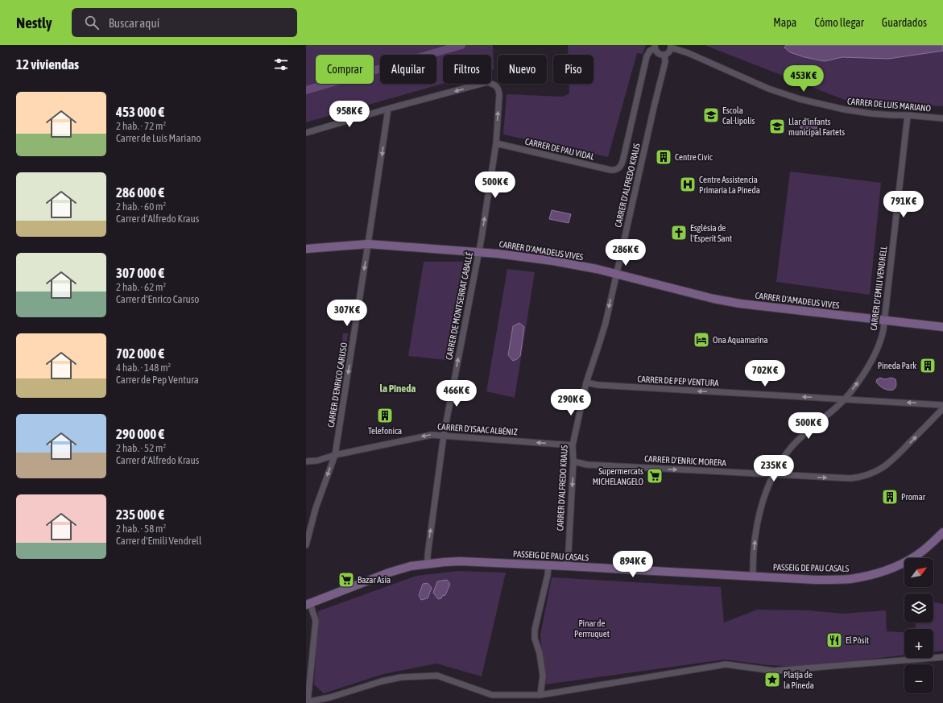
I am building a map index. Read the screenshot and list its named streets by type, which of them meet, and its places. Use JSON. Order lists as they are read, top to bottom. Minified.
{"streets":{"street":["CARRER DE LUIS MARIANO","CARRER DE PAU VIDAL","CARRER D'ALFREDO KRAUS","CARRER D'AMADEUS VIVES","CARRER D'EMILI VENDRELL","CARRER DE MONTSERRAT CABALLÉ","CARRER DE PEP VENTURA","CARRER D'ENRICO CARUSO","CARRER D'ISAAC ALBÉNIZ","CARRER D'ENRIC MORERA","PASSEIG DE PAU CASALS"]},"crossings":[["CARRER DE LUIS MARIANO","CARRER D'EMILI VENDRELL"],["CARRER DE PAU VIDAL","CARRER D'ALFREDO KRAUS"],["CARRER DE PAU VIDAL","CARRER DE MONTSERRAT CABALLÉ"],["CARRER D'ALFREDO KRAUS","CARRER D'AMADEUS VIVES"],["CARRER D'ALFREDO KRAUS","CARRER DE PEP VENTURA"],["CARRER D'ALFREDO KRAUS","CARRER D'ISAAC ALBÉNIZ"],["CARRER D'ALFREDO KRAUS","CARRER D'ENRIC MORERA"],["CARRER D'ALFREDO KRAUS","PASSEIG DE PAU CASALS"],["CARRER D'AMADEUS VIVES","CARRER D'EMILI VENDRELL"],["CARRER D'AMADEUS VIVES","CARRER DE MONTSERRAT CABALLÉ"],["CARRER D'AMADEUS VIVES","CARRER D'ENRICO CARUSO"],["CARRER D'EMILI VENDRELL","CARRER DE PEP VENTURA"],["CARRER D'EMILI VENDRELL","CARRER D'ENRIC MORERA"],["CARRER D'EMILI VENDRELL","PASSEIG DE PAU CASALS"],["CARRER DE MONTSERRAT CABALLÉ","CARRER D'ENRICO CARUSO"],["CARRER DE MONTSERRAT CABALLÉ","CARRER D'ISAAC ALBÉNIZ"],["CARRER DE MONTSERRAT CABALLÉ","PASSEIG DE PAU CASALS"],["CARRER D'ENRICO CARUSO","CARRER D'ISAAC ALBÉNIZ"]],"one_way":["CARRER D'EMILI VENDRELL","CARRER DE PEP VENTURA","CARRER D'ENRICO CARUSO","CARRER D'ISAAC ALBÉNIZ","CARRER D'ENRIC MORERA"],"districts":["la Pineda"],"parks":["Pinar de Perrruquet"],"places":{"school or university":["Escola Cal·lípolis","Llar d'infants municipal Fartets"],"building":["Centre Civic","Pineda Park","Telefonica","Promar"],"hospital":["Centre Assistencia Primaria La Pineda"],"church":["Església de l'Esperit Sant"],"hotel":["Ona Aquamarina"],"supermarket":["Supermercats MICHELANGELO","Bazar Asia"],"restaurant":["El Pòsit"],"place":["Platja de la Pineda"]},"north":"top right","page":{"header":"Nestly","search":"Buscar aquí","nav":["Mapa","Cómo llegar","Guardados"],"heading":"12 viviendas","chip":["Comprar","Alquilar","Filtros","Nuevo","Piso"],"price":["453K €","958K €","500K €","791K €","286K €","307K €","702K €","466K €","290K €","500K €","235K €","894K €"],"list":[{"name":"453 000 €","note":"2 hab. · 72 m² · Carrer de Luis Mariano"},{"name":"286 000 €","note":"2 hab. · 60 m² · Carrer d'Alfredo Kraus"},{"name":"307 000 €","note":"2 hab. · 62 m² · Carrer d'Enrico Caruso"},{"name":"702 000 €","note":"4 hab. · 148 m² · Carrer de Pep Ventura"},{"name":"290 000 €","note":"2 hab. · 52 m² · Carrer d'Alfredo Kraus"},{"name":"235 000 €","note":"2 hab. · 58 m² · Carrer d'Emili Vendrell"}],"map_buttons":["+","−"]}}
